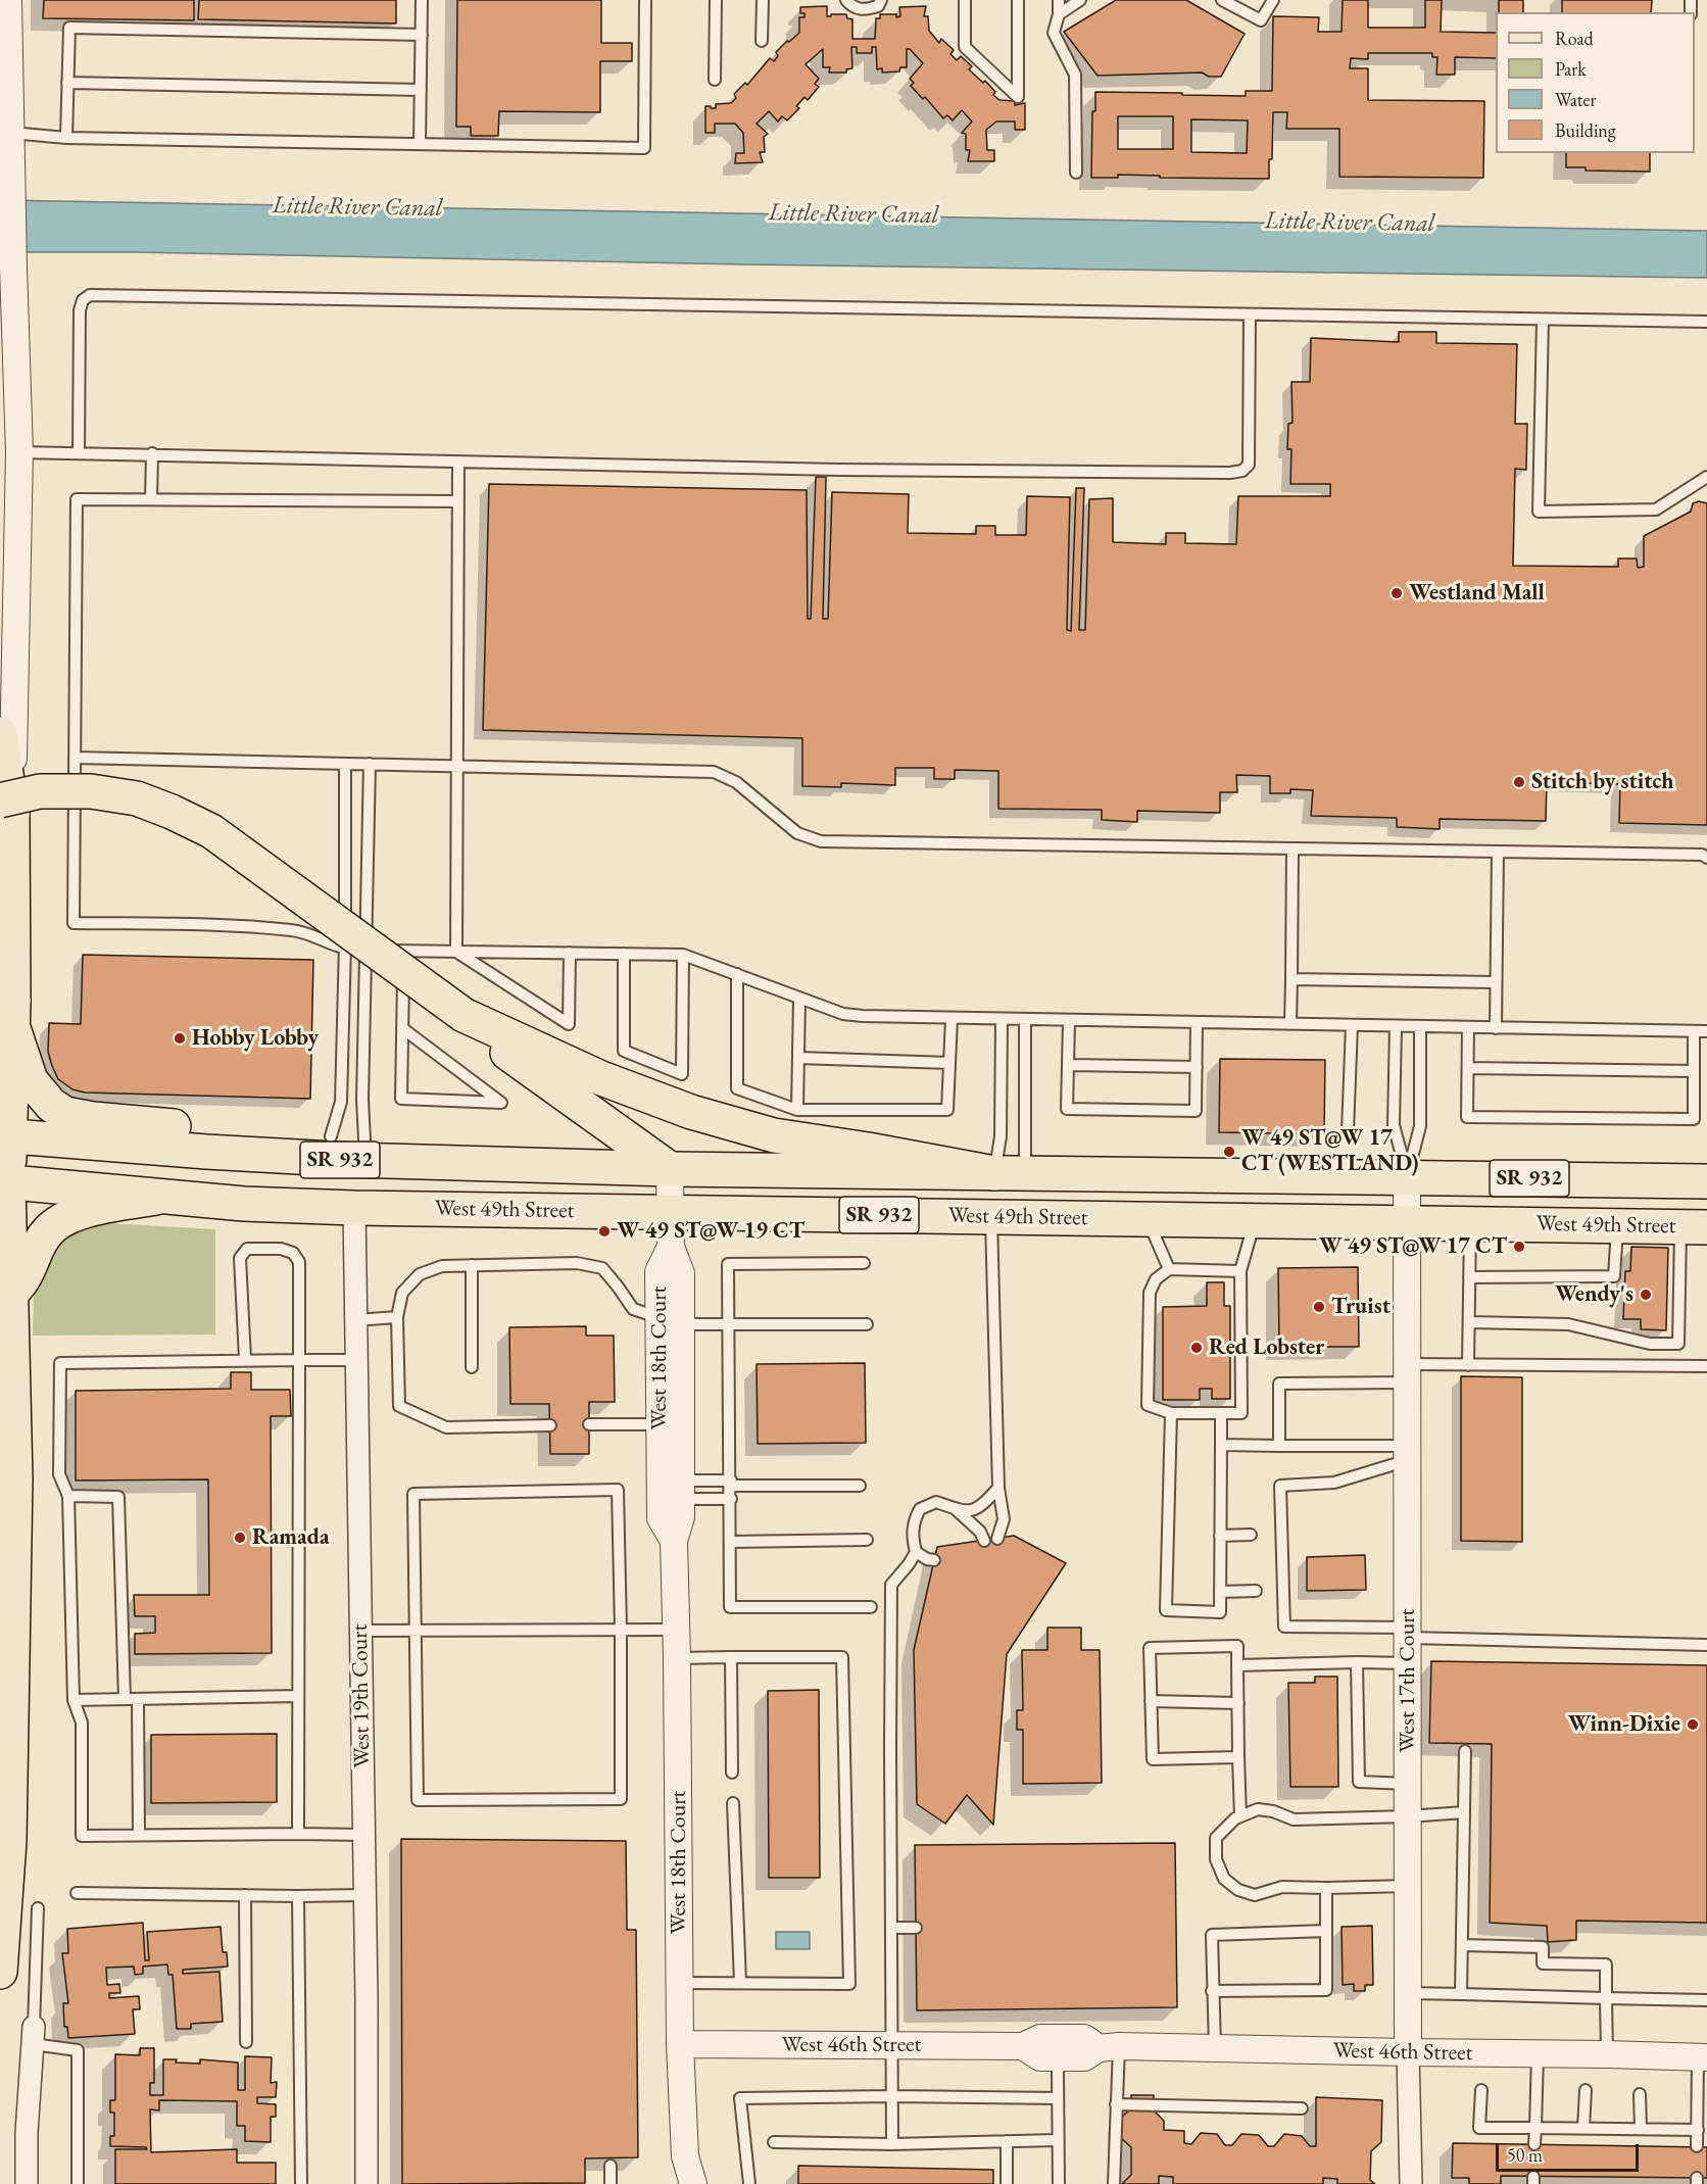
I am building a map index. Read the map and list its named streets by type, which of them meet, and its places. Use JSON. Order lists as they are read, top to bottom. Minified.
{"streets":{"main road":["SR 932","West 49th Street"],"street":["West 18th Court","West 17th Court","West 19th Court","West 46th Street"]},"crossings":[["West 49th Street","West 18th Court"],["West 49th Street","West 17th Court"],["West 49th Street","West 19th Court"],["West 18th Court","West 46th Street"],["West 17th Court","West 46th Street"]],"water":["Little River Canal"],"places":["Westland Mall","Stitch by stitch","Hobby Lobby","W 49 ST@W 17 CT (WESTLAND)","W 49 ST@W 19 CT","W 49 ST@W 17 CT","Wendy's","Truist","Red Lobster","Ramada","Winn-Dixie"],"legend":["Road","Park","Water","Building"],"scale_bar":"50 m"}
